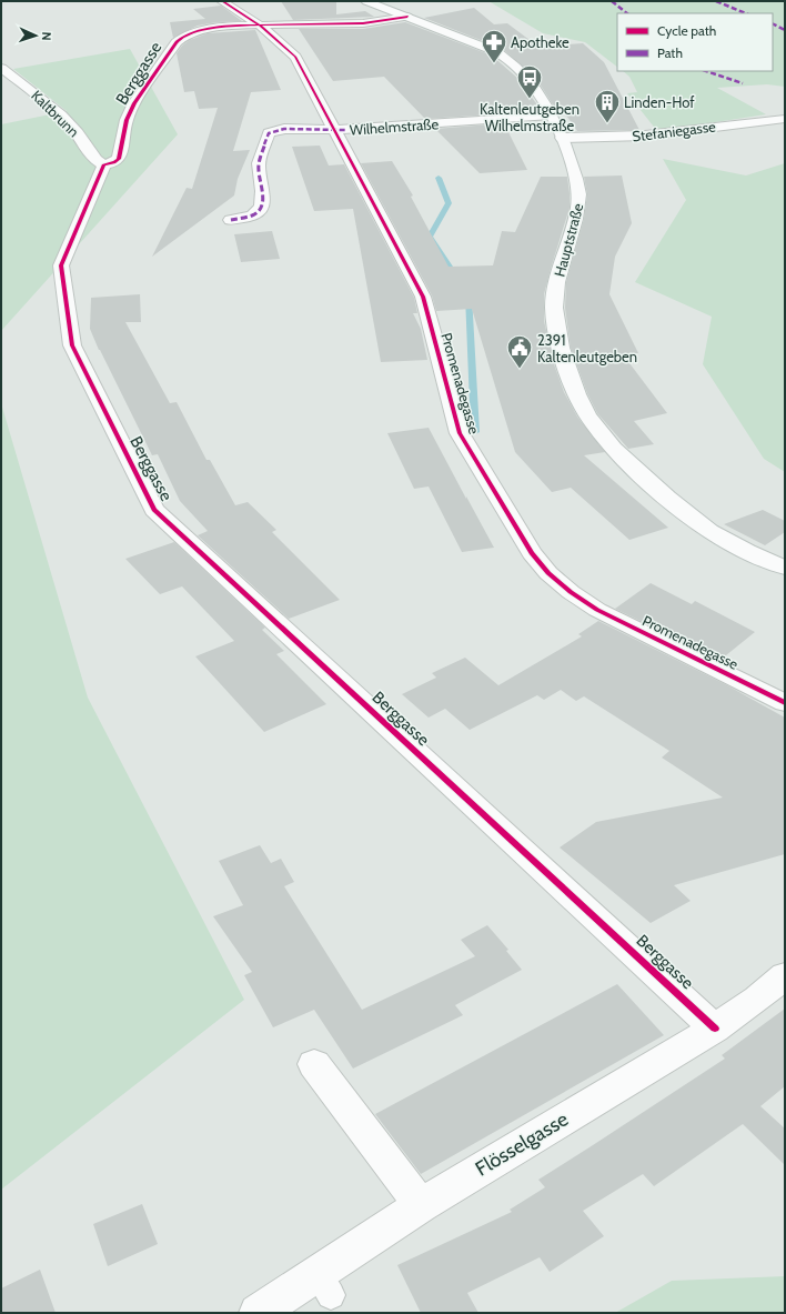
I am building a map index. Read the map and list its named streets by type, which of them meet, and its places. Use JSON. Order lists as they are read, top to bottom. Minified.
{"streets":{"street":["Berggasse","Kaltbrunn","Wilhelmstraße","Stefaniegasse","Hauptstraße","Promenadegasse","Flösselgasse"]},"crossings":[["Berggasse","Kaltbrunn"],["Berggasse","Hauptstraße"],["Berggasse","Promenadegasse"],["Berggasse","Flösselgasse"],["Wilhelmstraße","Hauptstraße"],["Wilhelmstraße","Promenadegasse"],["Stefaniegasse","Hauptstraße"]],"places":{"pharmacy":["Apotheke"],"bus stop":["Kaltenleutgeben Wilhelmstraße"],"building":["Linden-Hof"],"public building":["2391 Kaltenleutgeben"]},"legend":["Cycle path","Path"],"north":"right"}
